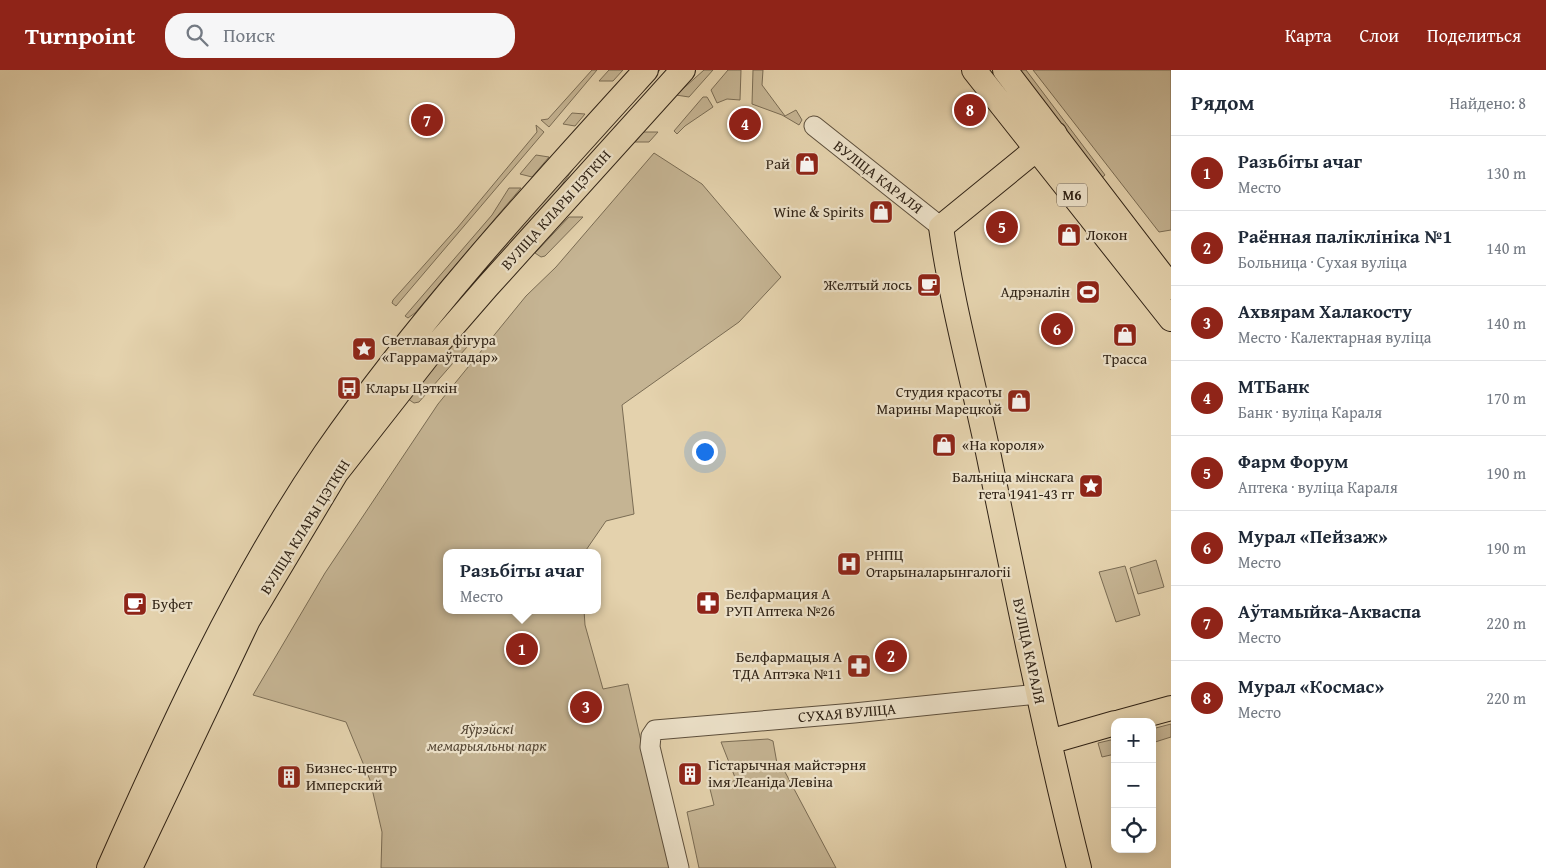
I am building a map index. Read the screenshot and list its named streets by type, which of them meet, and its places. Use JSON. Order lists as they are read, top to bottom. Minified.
{"streets":{"main road":["ВУЛІЦА КАРАЛЯ","М6","ВУЛІЦА КЛАРЫ ЦЭТКІН"],"street":["СУХАЯ ВУЛІЦА"]},"crossings":[["ВУЛІЦА КАРАЛЯ","СУХАЯ ВУЛІЦА"]],"parks":["Яўрэйскі мемарыяльны парк"],"places":{"shop":["Рай","Wine & Spirits","Локон","Трасса","Студия красоты Марины Марецкой","«На короля»"],"cafe":["Желтый лось","Буфет"],"sports":["Адрэналін"],"place":["Светлавая фігура «Гаррамаўтадар»","Бальніца мінскага гета 1941-43 гг"],"bus stop":["Клары Цэткін"],"hospital":["РНПЦ Отарыналарынгалогіі"],"pharmacy":["Белфармация А РУП Аптека №26","Белфармацыя А ТДА Аптэка №11"],"building":["Гістарычная майстэрня імя Леаніда Левіна","Бизнес-центр Имперский"]},"page":{"header":"Turnpoint","search":"Поиск","nav":["Карта","Слои","Поделиться"],"heading":["Рядом","Найдено: 8"],"pins":["8","7","4","5","6","1","2","3"],"list":[{"mark":"1","name":"Разьбіты ачаг","note":"Место","value":"130 m"},{"mark":"2","name":"Раённая паліклініка №1","note":"Больница · Сухая вуліца","value":"140 m"},{"mark":"3","name":"Ахвярам Халакосту","note":"Место · Калектарная вуліца","value":"140 m"},{"mark":"4","name":"МТБанк","note":"Банк · вуліца Караля","value":"170 m"},{"mark":"5","name":"Фарм Форум","note":"Аптека · вуліца Караля","value":"190 m"},{"mark":"6","name":"Мурал «Пейзаж»","note":"Место","value":"190 m"},{"mark":"7","name":"Аўтамыйка-Акваспа","note":"Место","value":"220 m"},{"mark":"8","name":"Мурал «Космас»","note":"Место","value":"220 m"}],"popup":["Разьбіты ачаг","Место"],"map_buttons":["+","−"]}}
